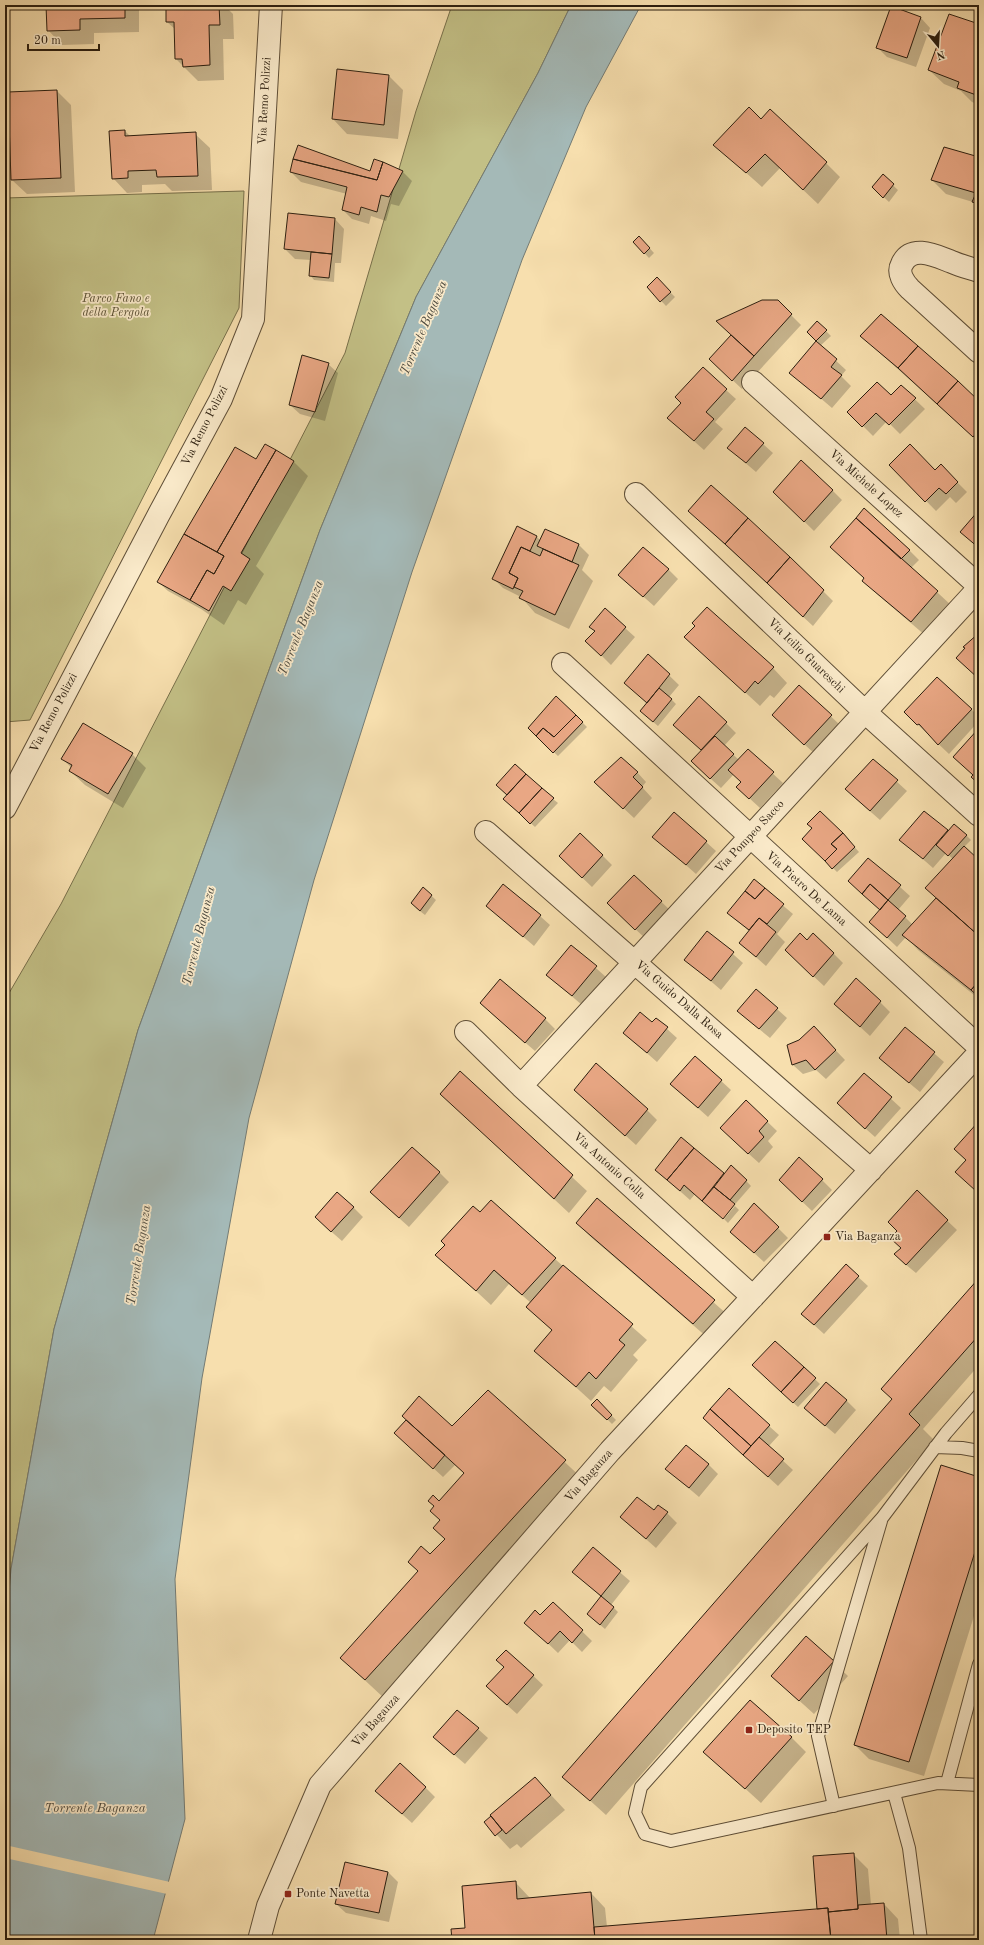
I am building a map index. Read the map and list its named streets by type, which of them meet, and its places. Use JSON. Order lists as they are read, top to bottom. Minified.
{"streets":{"street":["Via Remo Polizzi","Via Michele Lopez","Via Icilio Guareschi","Via Pompeo Sacco","Via Pietro De Lama","Via Guido Dalla Rosa","Via Antonio Colla","Via Baganza"]},"crossings":[["Via Michele Lopez","Via Pompeo Sacco"],["Via Icilio Guareschi","Via Pompeo Sacco"],["Via Pompeo Sacco","Via Pietro De Lama"],["Via Pompeo Sacco","Via Guido Dalla Rosa"],["Via Pompeo Sacco","Via Antonio Colla"],["Via Guido Dalla Rosa","Via Baganza"],["Via Antonio Colla","Via Baganza"]],"water":["Torrente Baganza"],"parks":["Parco Fano e della Pergola"],"places":{"transit":["Via Baganza","Deposito TEP","Ponte Navetta"]},"scale_bar":"20 m","north":"bottom"}
